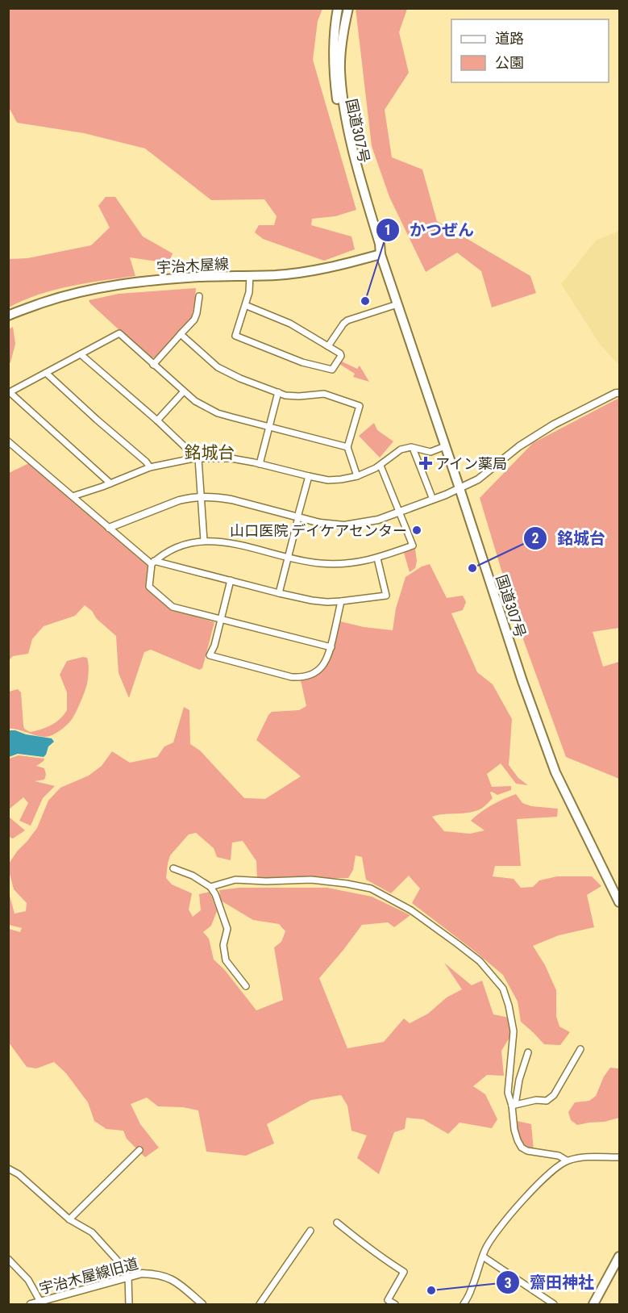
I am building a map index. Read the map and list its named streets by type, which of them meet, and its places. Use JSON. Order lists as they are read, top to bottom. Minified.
{"streets":{"main road":["国道307号","宇治木屋線"],"street":["宇治木屋線旧道"]},"crossings":[["国道307号","宇治木屋線"]],"districts":["銘城台"],"places":{"other":["かつぜん","山口医院 デイケアセンター","銘城台","齋田神社"],"health":["アイン薬局"]},"legend":["道路","公園"]}
